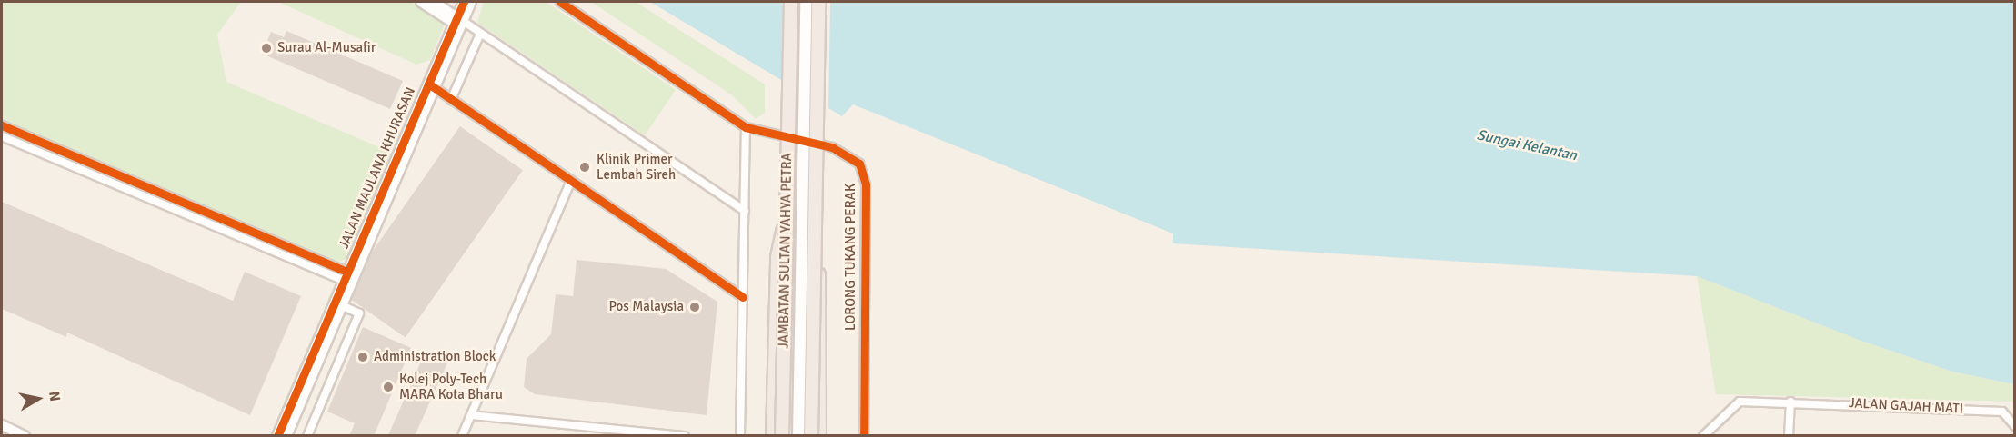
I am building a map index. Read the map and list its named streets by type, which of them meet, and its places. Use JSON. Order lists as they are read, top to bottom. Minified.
{"streets":{"highway":["JAMBATAN SULTAN YAHYA PETRA"],"street":["JALAN MAULANA KHURASAN","LORONG TUKANG PERAK","JALAN GAJAH MATI"]},"water":["Sungai Kelantan"],"places":["Surau Al-Musafir","Klinik Primer Lembah Sireh","Pos Malaysia","Administration Block","Kolej Poly-Tech MARA Kota Bharu"],"north":"right"}
